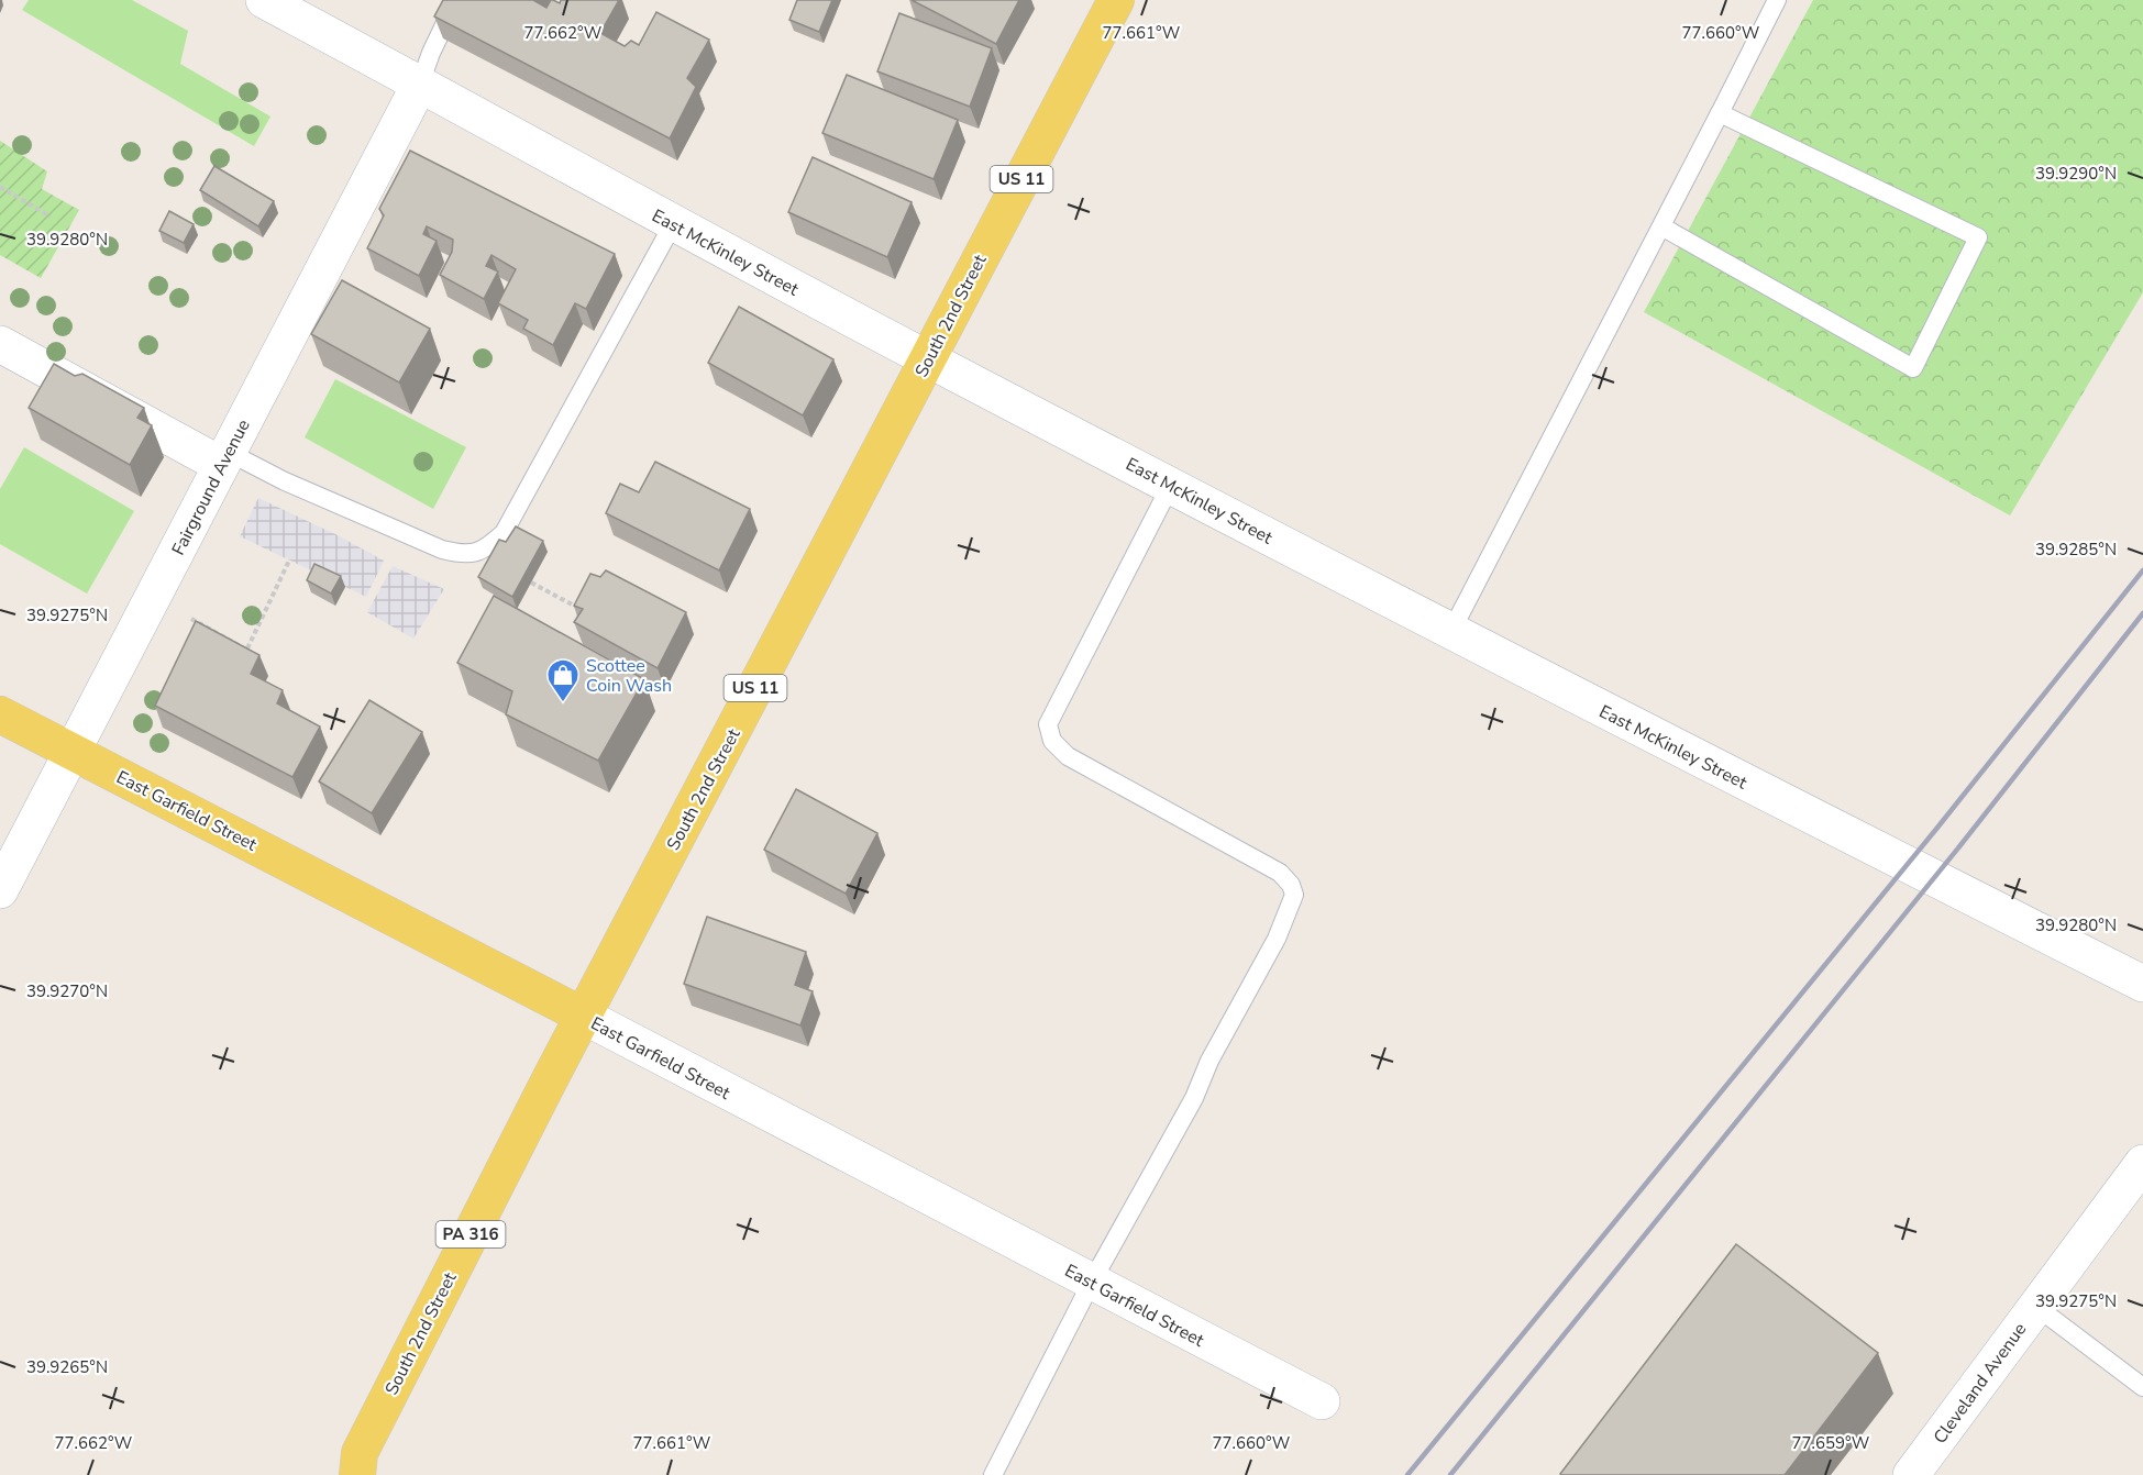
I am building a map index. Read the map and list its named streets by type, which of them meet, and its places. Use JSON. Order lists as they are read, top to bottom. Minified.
{"streets":{"main road":["US 11","South 2nd Street","East Garfield Street","PA 316"],"street":["East McKinley Street","Fairground Avenue","Cleveland Avenue"]},"crossings":[["East McKinley Street","South 2nd Street"],["East McKinley Street","Fairground Avenue"],["South 2nd Street","East Garfield Street"],["Fairground Avenue","East Garfield Street"]],"places":{"shop":["Scottee Coin Wash"]},"coordinates":["77.662°W","77.661°W","77.660°W","39.9290°N","39.9280°N","39.9285°N","39.9275°N","39.9270°N","39.9265°N","77.659°W"]}
